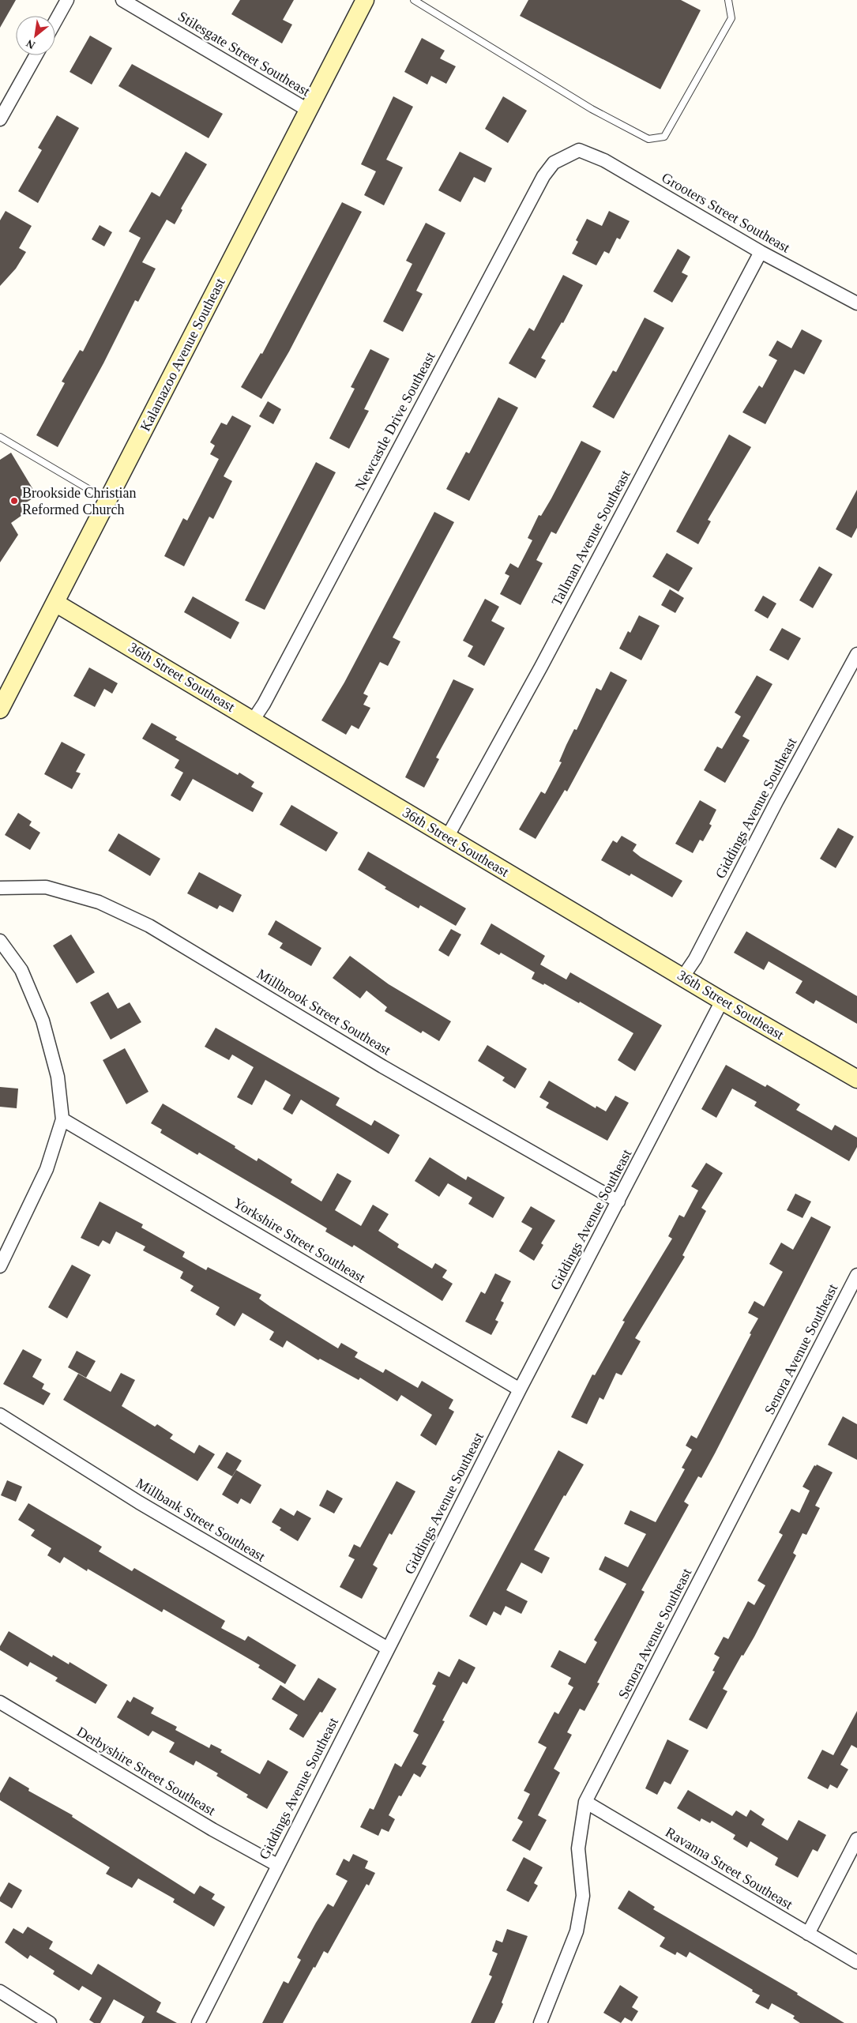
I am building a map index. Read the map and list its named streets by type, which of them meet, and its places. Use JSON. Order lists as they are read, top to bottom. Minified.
{"streets":{"street":["Stilesgate Street Southeast","Grooters Street Southeast","Kalamazoo Avenue Southeast","Newcastle Drive Southeast","Tallman Avenue Southeast","36th Street Southeast","Giddings Avenue Southeast","Millbrook Street Southeast","Yorkshire Street Southeast","Senora Avenue Southeast","Millbank Street Southeast","Derbyshire Street Southeast","Ravanna Street Southeast"]},"crossings":[["Stilesgate Street Southeast","Kalamazoo Avenue Southeast"],["Grooters Street Southeast","Newcastle Drive Southeast"],["Grooters Street Southeast","Tallman Avenue Southeast"],["Kalamazoo Avenue Southeast","36th Street Southeast"],["Newcastle Drive Southeast","36th Street Southeast"],["Tallman Avenue Southeast","36th Street Southeast"],["36th Street Southeast","Giddings Avenue Southeast"],["Giddings Avenue Southeast","Millbrook Street Southeast"],["Giddings Avenue Southeast","Yorkshire Street Southeast"],["Giddings Avenue Southeast","Millbank Street Southeast"],["Giddings Avenue Southeast","Derbyshire Street Southeast"],["Senora Avenue Southeast","Ravanna Street Southeast"]],"places":["Brookside Christian Reformed Church"],"north":"bottom left"}
